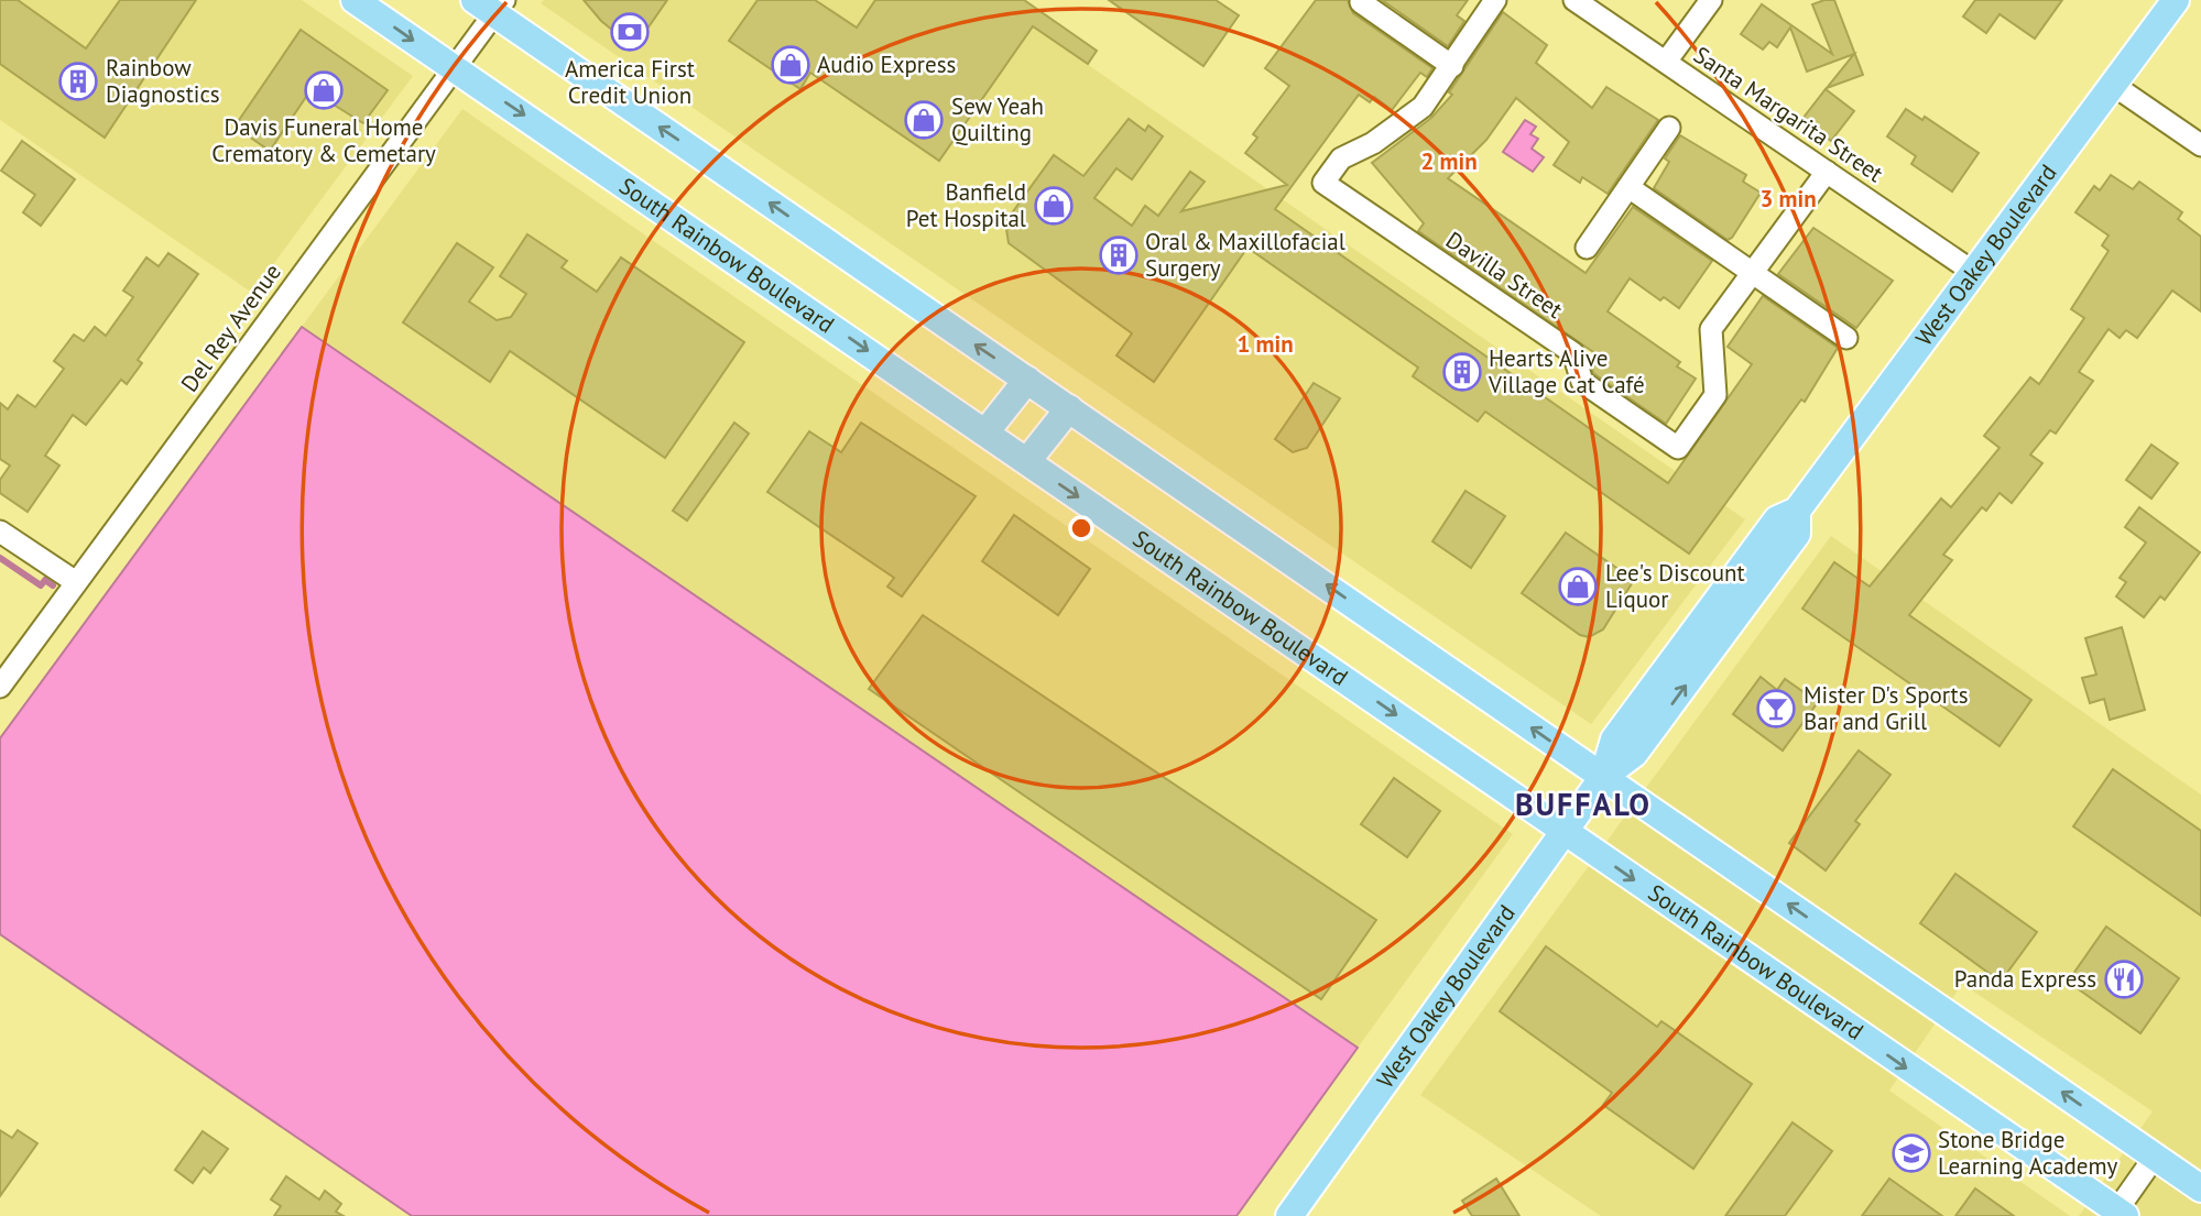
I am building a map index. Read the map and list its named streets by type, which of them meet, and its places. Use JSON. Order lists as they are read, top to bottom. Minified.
{"streets":{"main road":["South Rainbow Boulevard","West Oakey Boulevard"],"street":["Santa Margarita Street","Davilla Street","Del Rey Avenue"]},"crossings":[["Santa Margarita Street","West Oakey Boulevard"],["South Rainbow Boulevard","West Oakey Boulevard"],["South Rainbow Boulevard","Del Rey Avenue"]],"districts":["BUFFALO"],"places":{"bank":["America First Credit Union"],"shop":["Audio Express","Davis Funeral Home Crematory & Cemetary","Sew Yeah Quilting","Banfield Pet Hospital","Lee's Discount Liquor"],"building":["Rainbow Diagnostics","Oral & Maxillofacial Surgery","Hearts Alive Village Cat Café"],"bar":["Mister D's Sports Bar and Grill"],"restaurant":["Panda Express"],"school or university":["Stone Bridge Learning Academy"]},"rings":["2 min","3 min","1 min"]}
